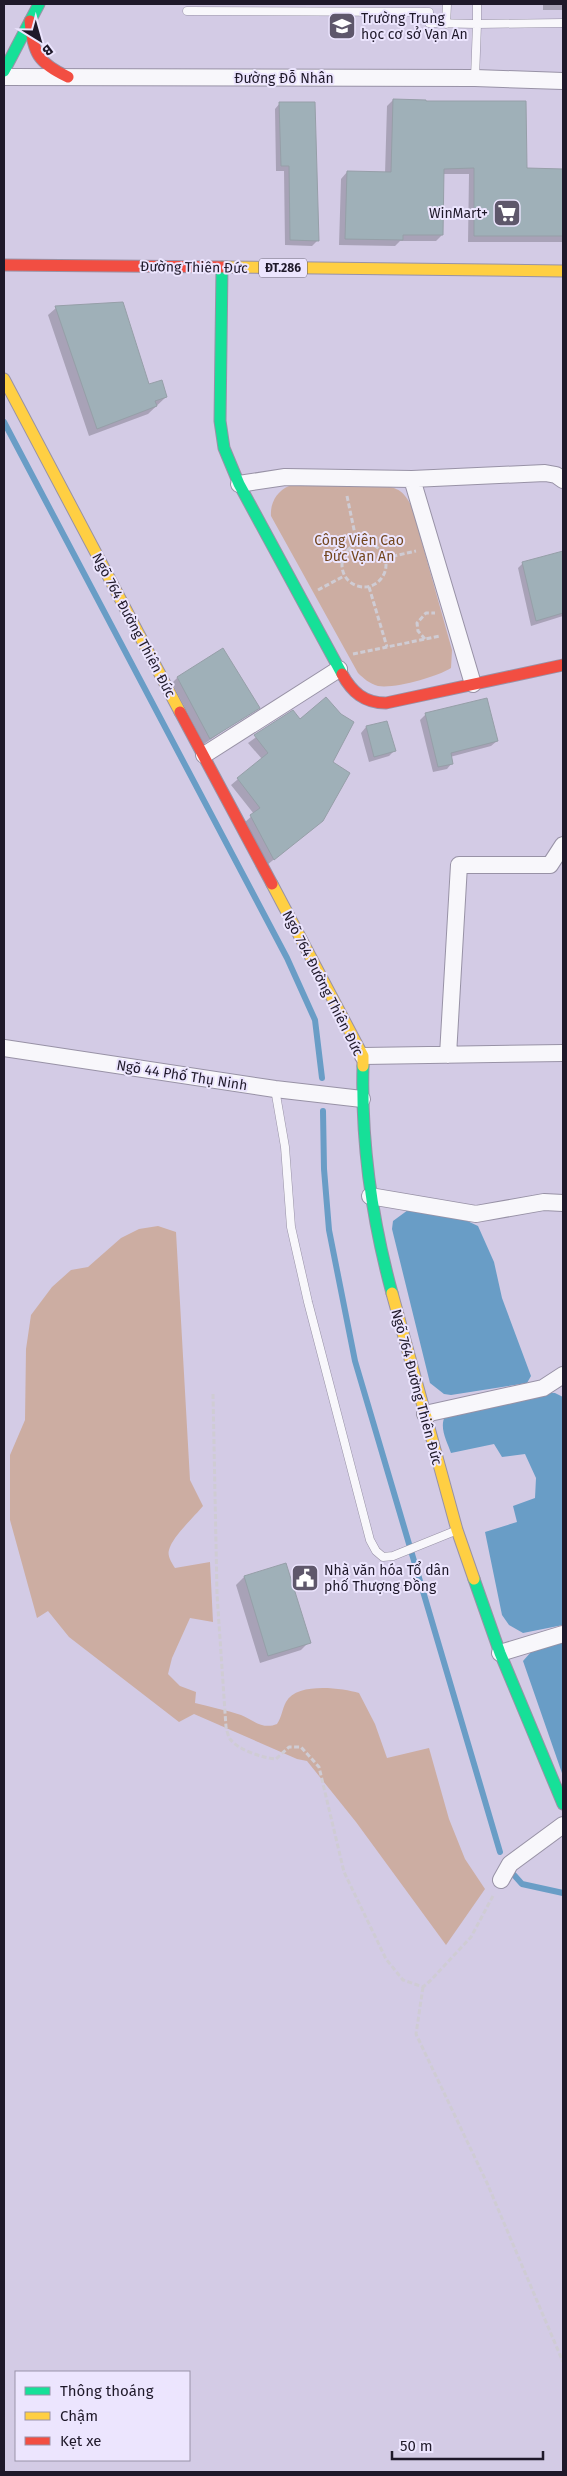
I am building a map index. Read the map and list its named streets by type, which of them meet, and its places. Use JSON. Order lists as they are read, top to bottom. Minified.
{"streets":{"street":["Đường Đỗ Nhân","Đường Thiên Đức","ĐT.286","Ngõ 764 Đường Thiên Đức","Ngõ 44 Phố Thụ Ninh"]},"crossings":[["Ngõ 764 Đường Thiên Đức","Ngõ 44 Phố Thụ Ninh"]],"parks":["Công Viên Cao Đức Vạn An"],"places":{"school or university":["Trường Trung học cơ sở Vạn An"],"supermarket":["WinMart+"],"public building":["Nhà văn hóa Tổ dân phố Thượng Đồng"]},"legend":["Thông thoáng","Chậm","Kẹt xe"],"scale_bar":"50 m","north":"bottom right"}
